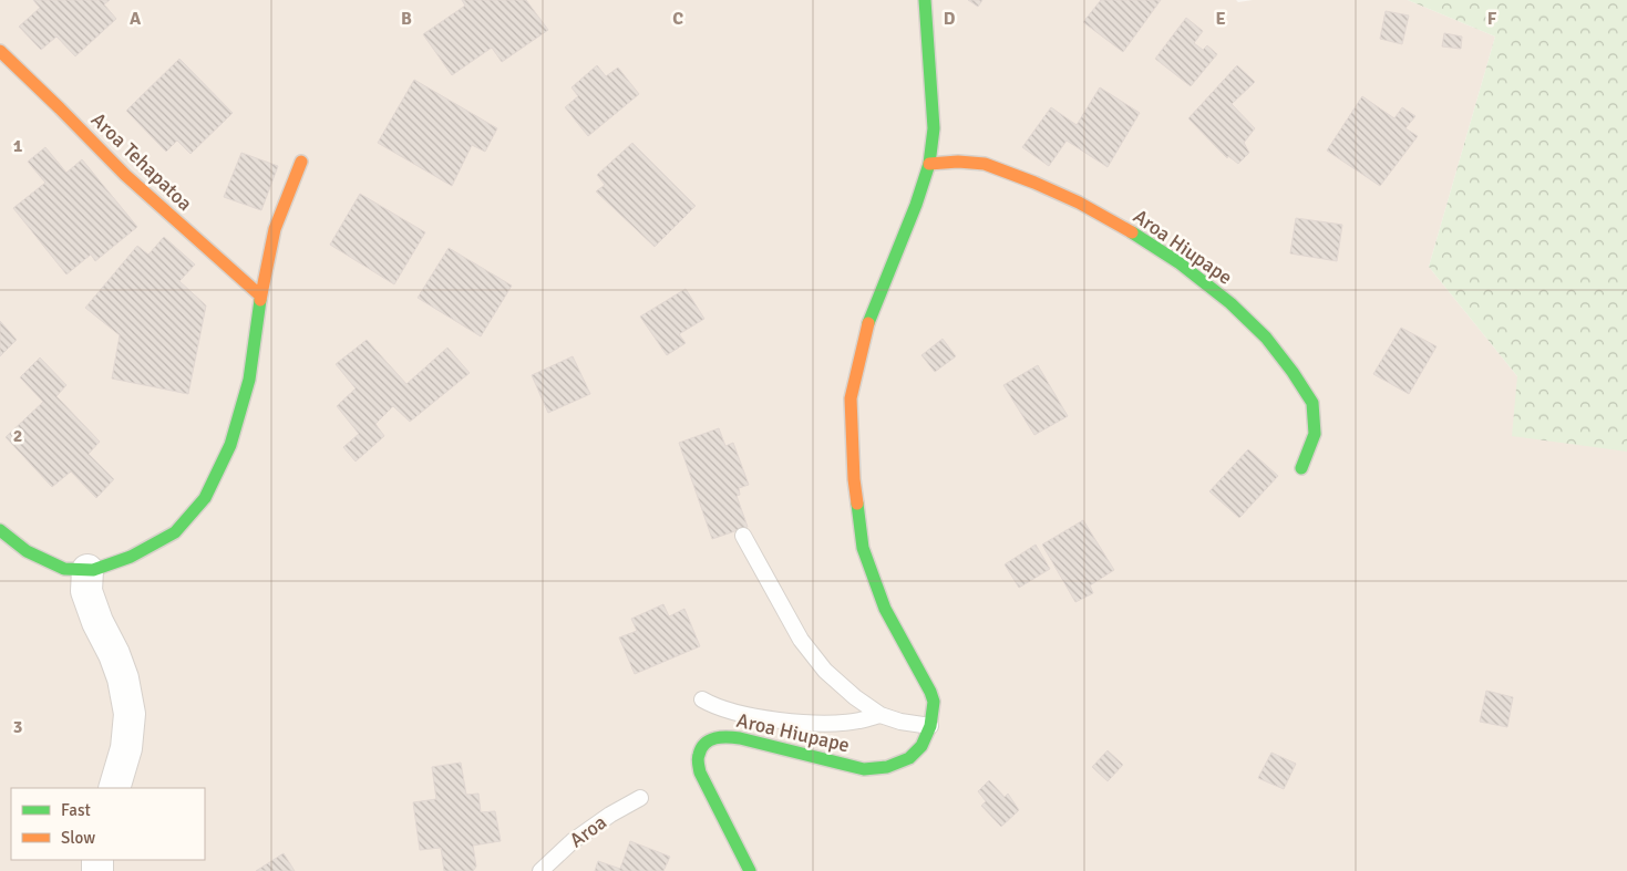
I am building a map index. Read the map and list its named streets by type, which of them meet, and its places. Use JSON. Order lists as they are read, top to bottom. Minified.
{"streets":{"street":["Aroa Tehapatoa","Aroa Hiupape"],"lane":["Aroa"]},"legend":["Fast","Slow"],"grid":{"columns":["A","B","C","D","E","F"],"rows":["1","2","3"]}}
